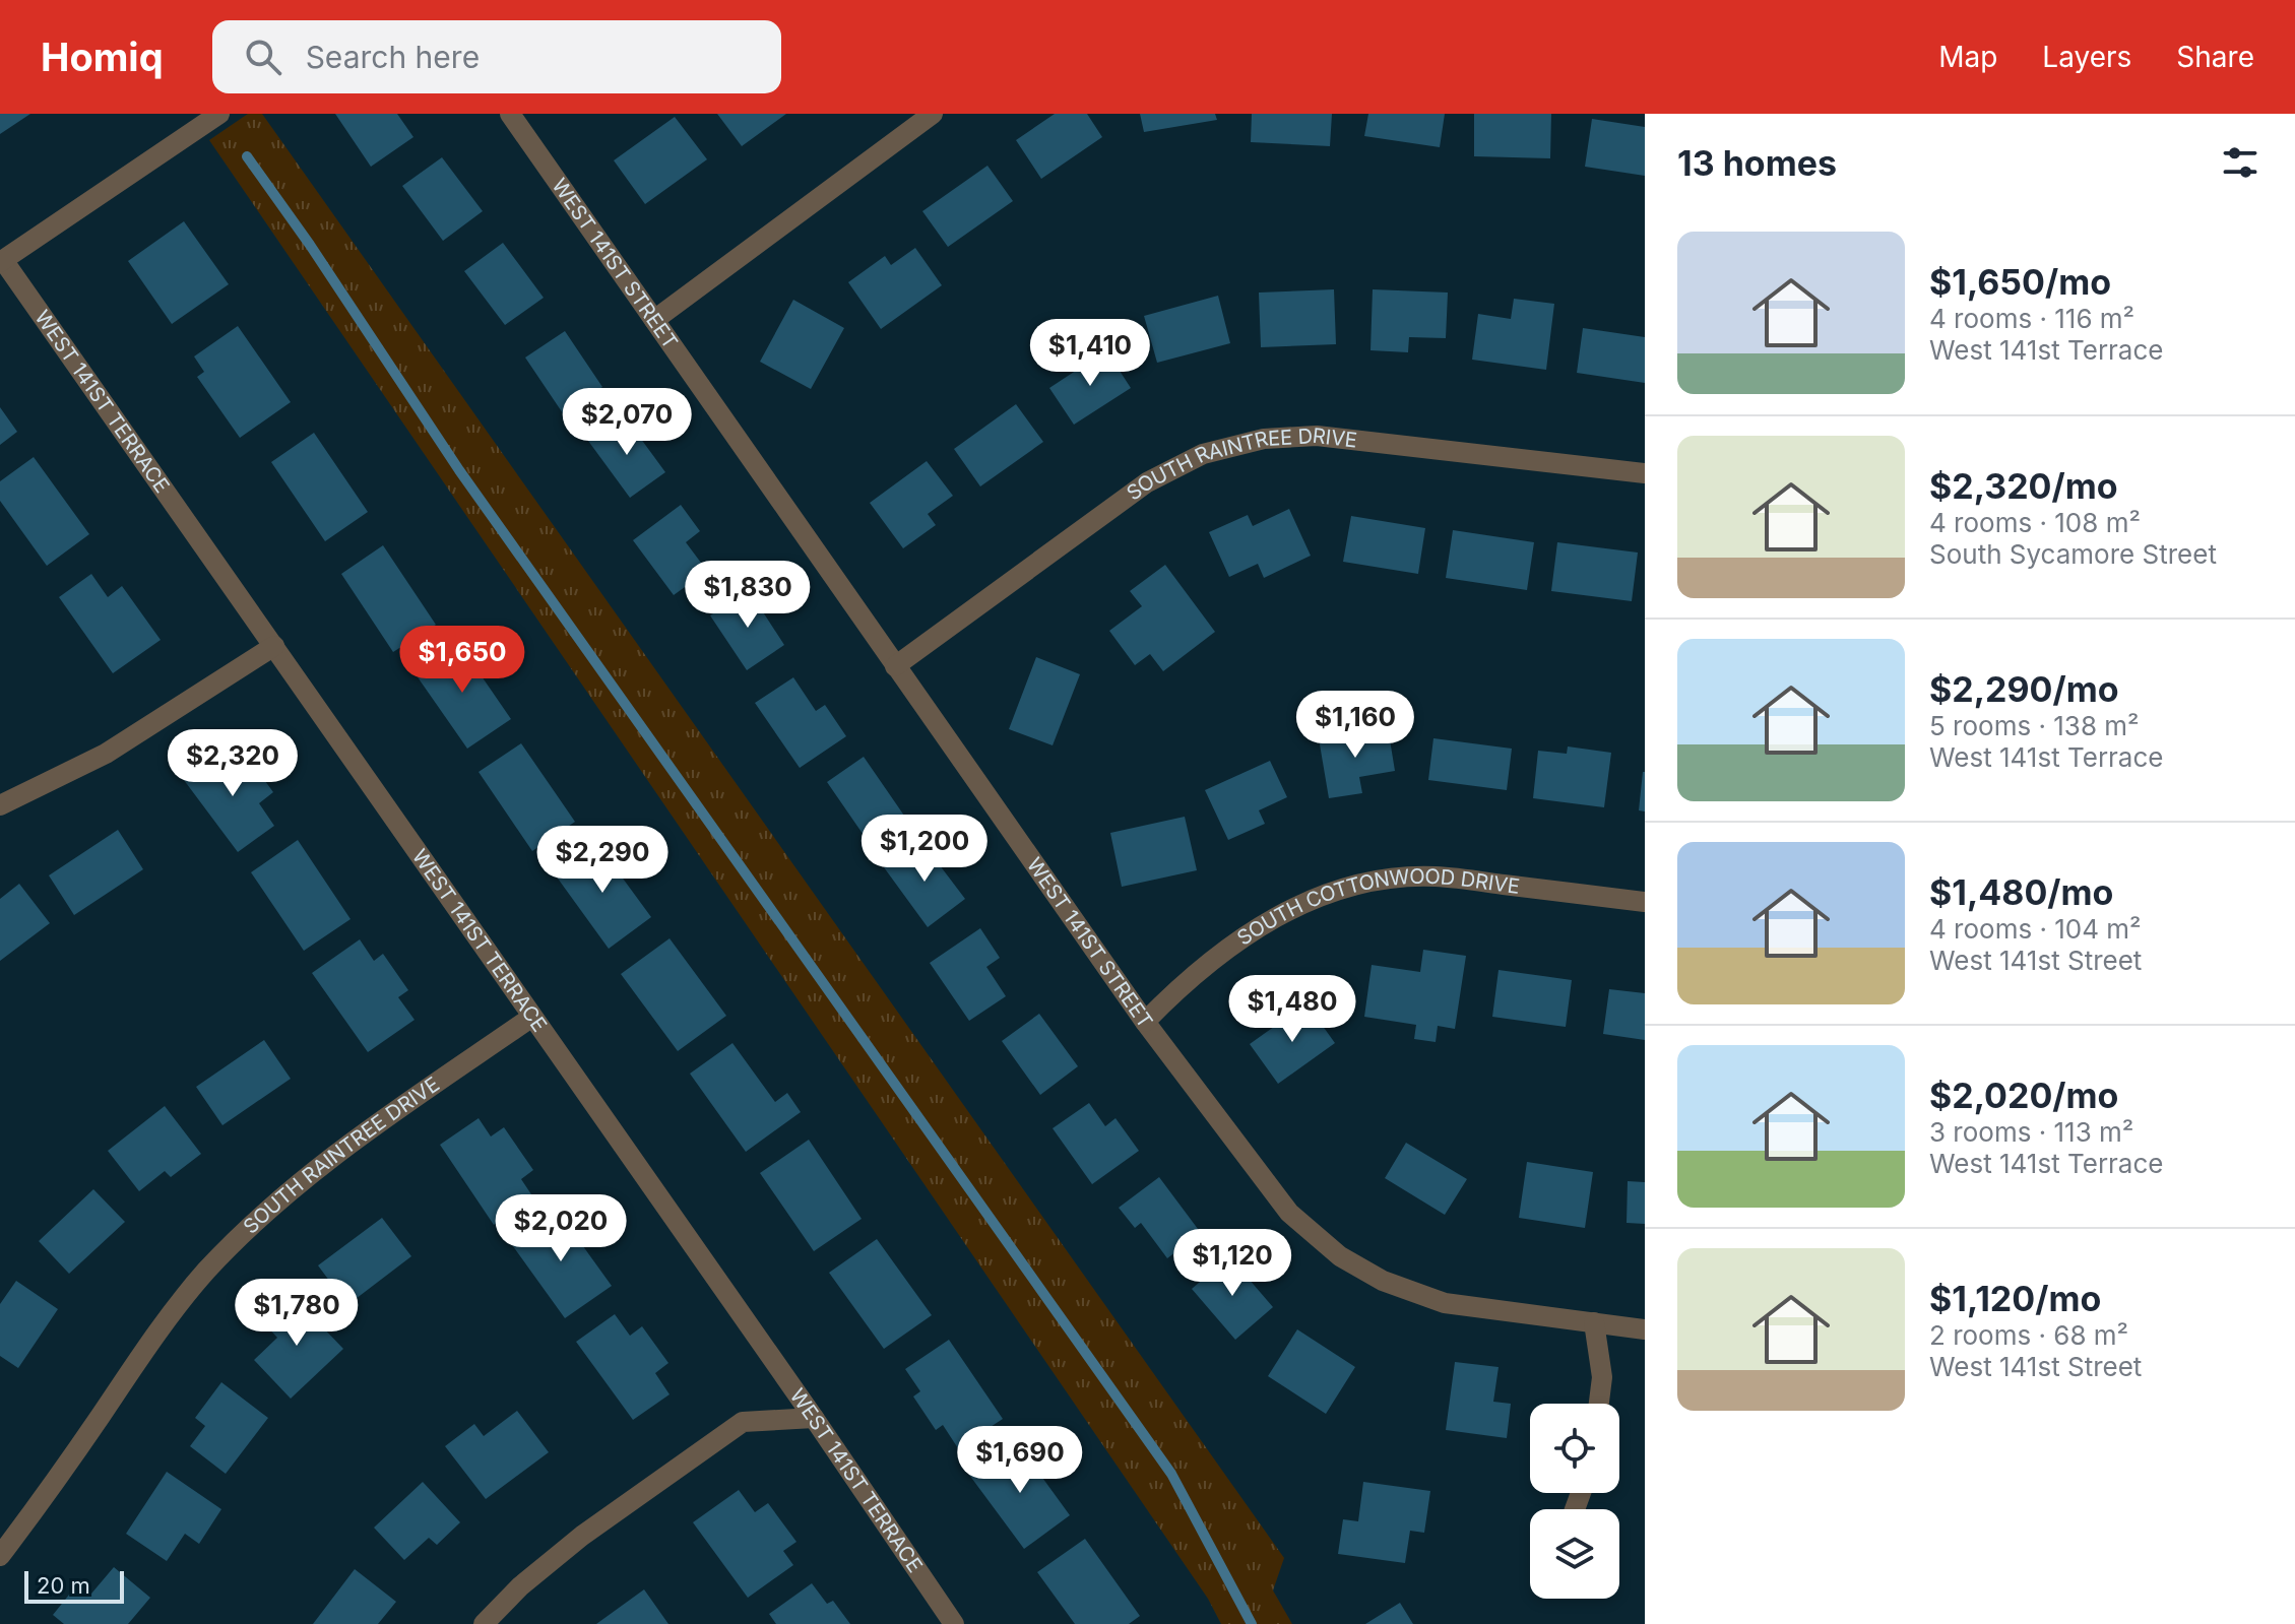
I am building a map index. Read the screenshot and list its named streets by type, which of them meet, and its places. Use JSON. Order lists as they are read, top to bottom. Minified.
{"streets":{"street":["WEST 141ST STREET","WEST 141ST TERRACE","SOUTH RAINTREE DRIVE","SOUTH COTTONWOOD DRIVE"]},"crossings":[["WEST 141ST STREET","SOUTH RAINTREE DRIVE"],["WEST 141ST STREET","SOUTH COTTONWOOD DRIVE"],["WEST 141ST TERRACE","SOUTH RAINTREE DRIVE"]],"scale_bar":"20 m","page":{"header":"Homiq","search":"Search here","nav":["Map","Layers","Share"],"heading":"13 homes","list":[{"name":"$1,650/mo","note":"4 rooms · 116 m² · West 141st Terrace"},{"name":"$2,320/mo","note":"4 rooms · 108 m² · South Sycamore Street"},{"name":"$2,290/mo","note":"5 rooms · 138 m² · West 141st Terrace"},{"name":"$1,480/mo","note":"4 rooms · 104 m² · West 141st Street"},{"name":"$2,020/mo","note":"3 rooms · 113 m² · West 141st Terrace"},{"name":"$1,120/mo","note":"2 rooms · 68 m² · West 141st Street"}],"price":["$1,410","$2,070","$1,830","$1,650","$1,160","$2,320","$1,200","$2,290","$1,480","$2,020","$1,120","$1,780","$1,690"],"scale":"20 m"}}
